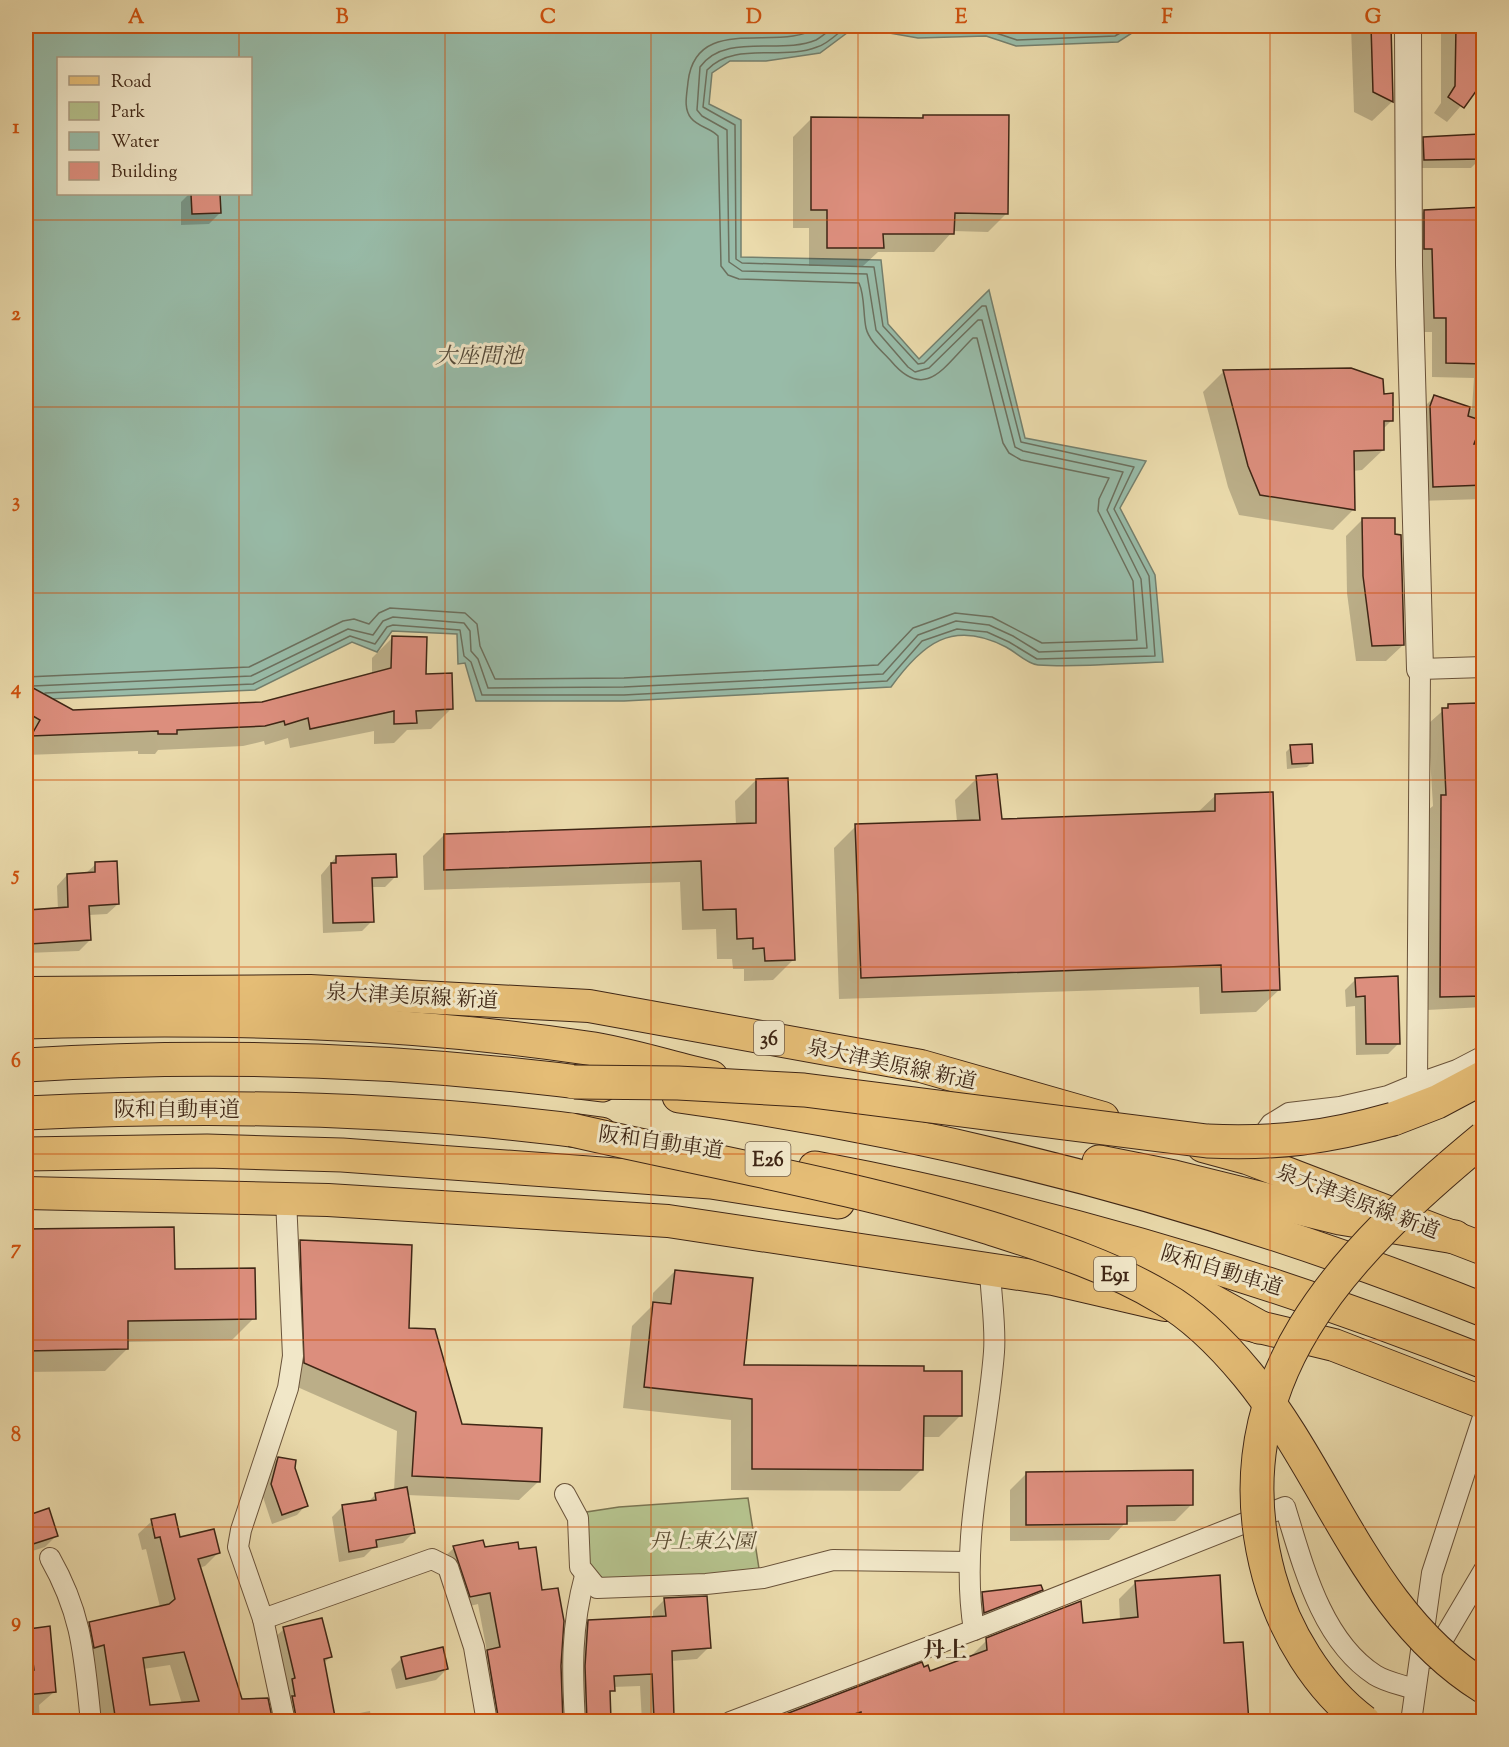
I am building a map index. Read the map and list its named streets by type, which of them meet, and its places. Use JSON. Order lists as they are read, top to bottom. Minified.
{"streets":{"highway":["阪和自動車道","E26","E91"],"main road":["泉大津美原線 新道","36"]},"crossings":[["阪和自動車道","E91"]],"districts":["丹上"],"water":["大座間池"],"parks":["丹上東公園"],"legend":["Road","Park","Water","Building"],"grid":{"columns":["A","B","C","D","E","F","G"],"rows":["1","2","3","4","5","6","7","8","9"]}}
